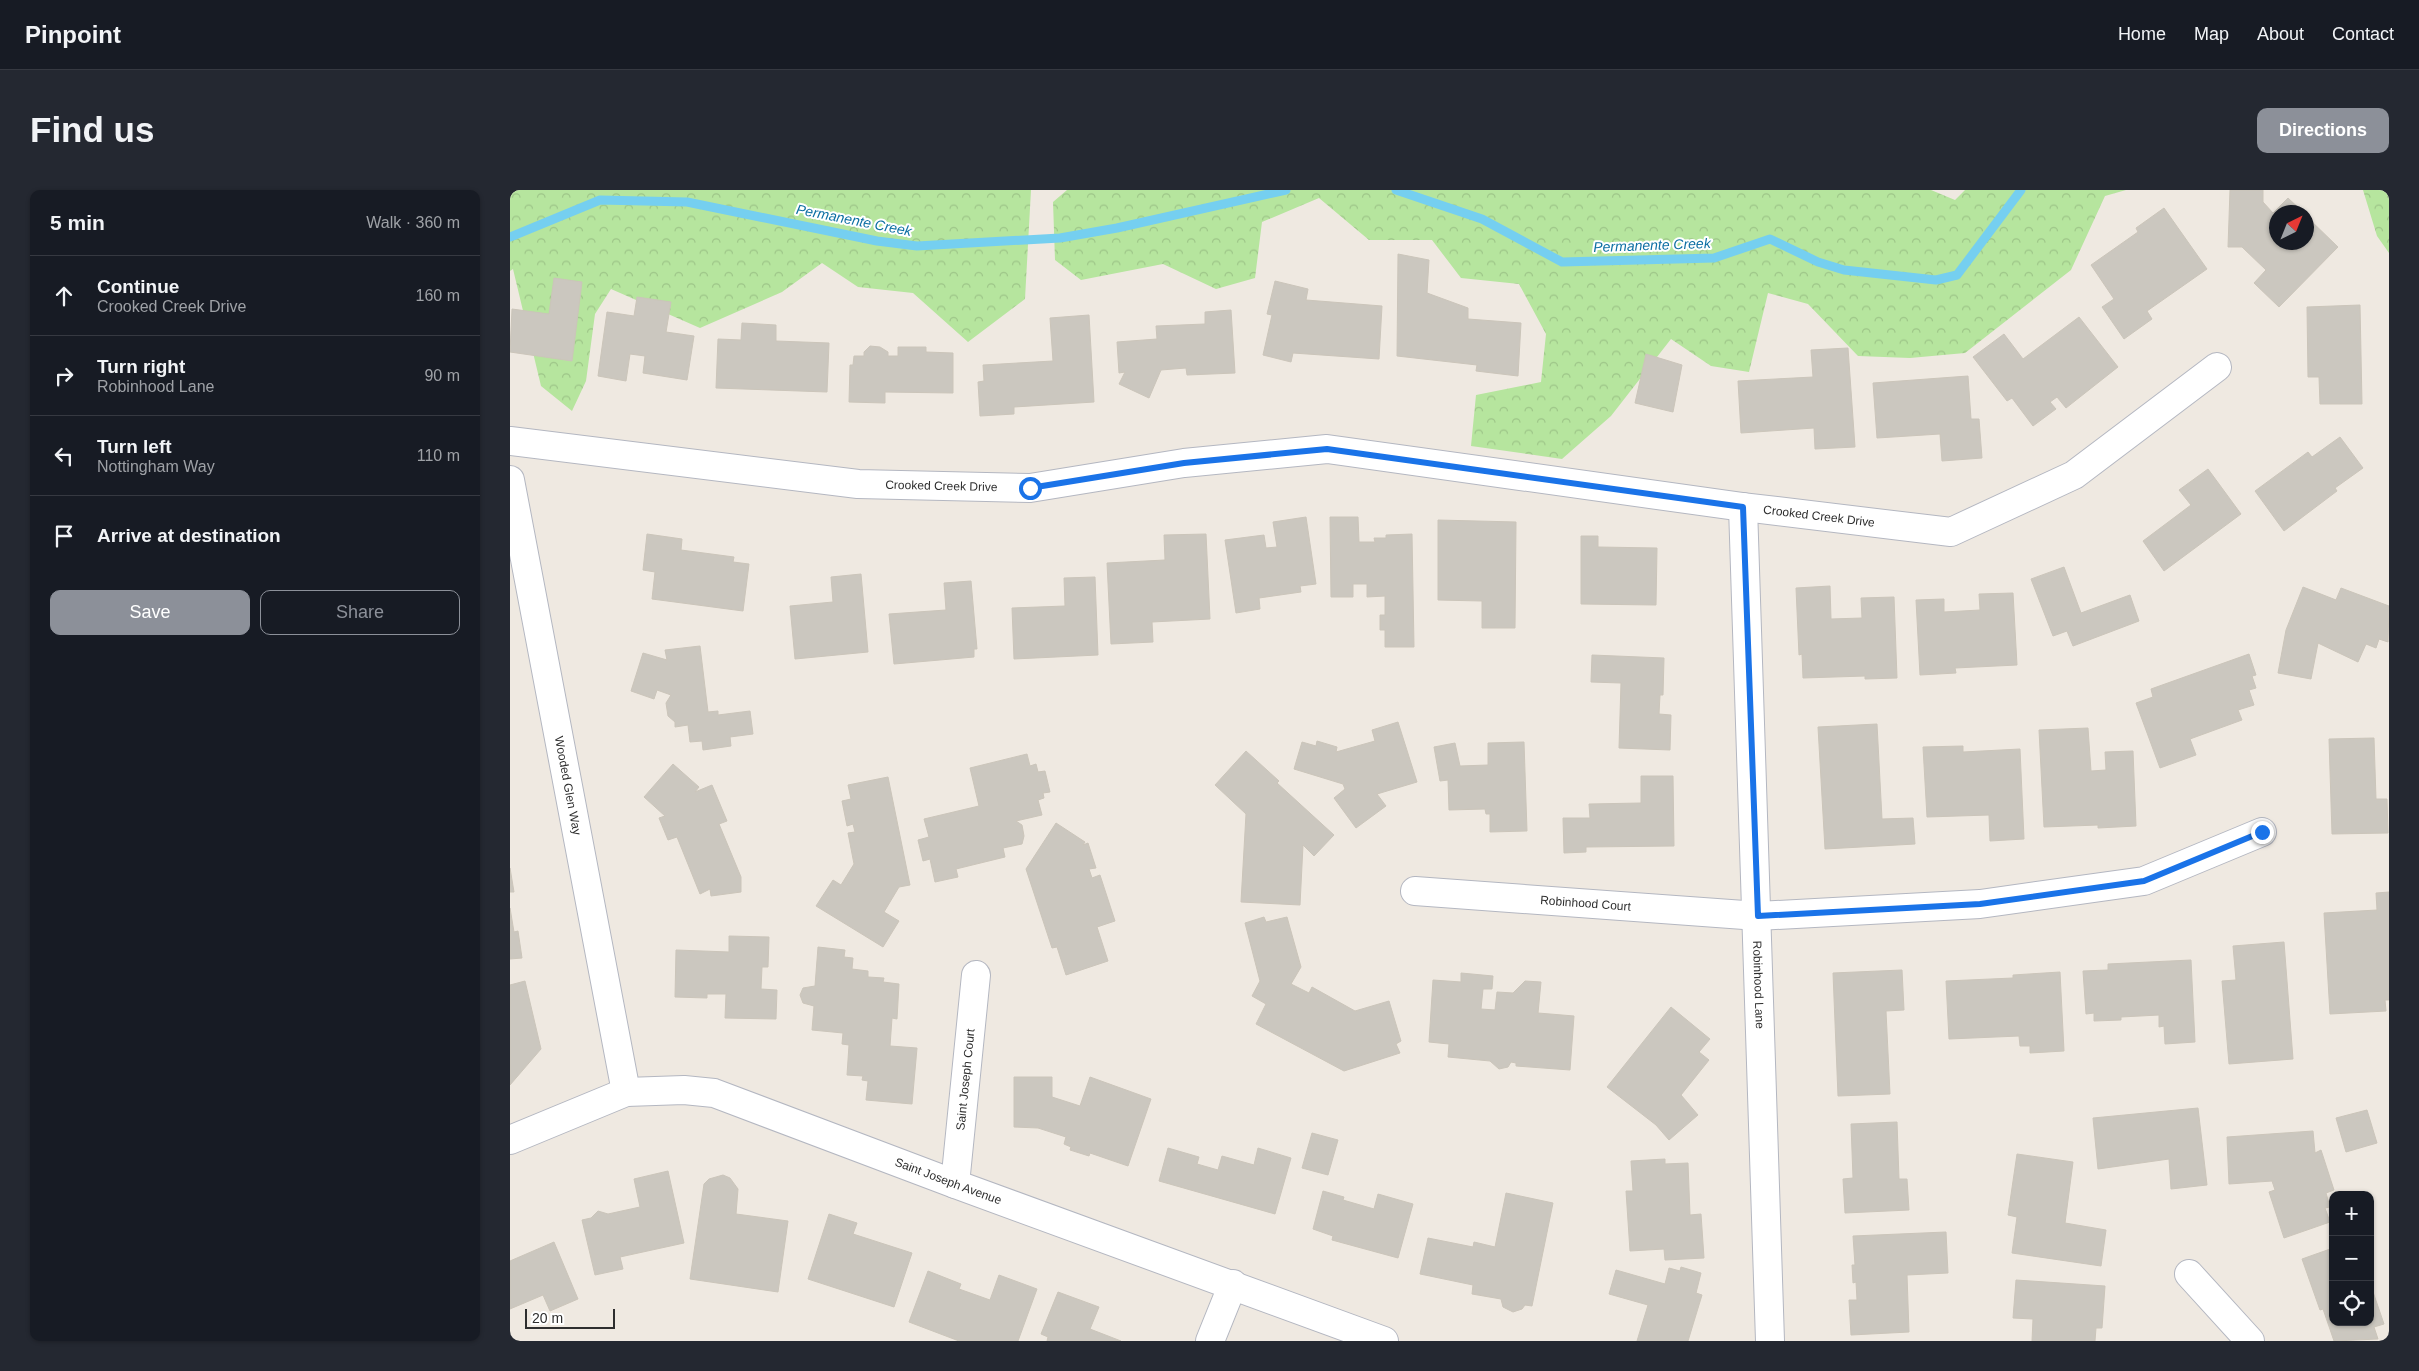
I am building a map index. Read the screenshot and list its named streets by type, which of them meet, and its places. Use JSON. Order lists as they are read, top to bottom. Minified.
{"streets":{"street":["Crooked Creek Drive","Wooded Glen Way","Robinhood Court","Robinhood Lane","Saint Joseph Court","Saint Joseph Avenue"]},"crossings":[["Crooked Creek Drive","Robinhood Lane"],["Wooded Glen Way","Saint Joseph Avenue"],["Robinhood Court","Robinhood Lane"],["Saint Joseph Court","Saint Joseph Avenue"]],"water":["Permanente Creek"],"scale_bar":"20 m","north":"top right","page":{"header":"Pinpoint","nav":["Home","Map","About","Contact"],"buttons":["Directions",["Save","Share"]],"title":"Find us","heading":["5 min","Walk · 360 m"],"list":[["Continue","Crooked Creek Drive","160 m"],["Turn right","Robinhood Lane","90 m"],["Turn left","Nottingham Way","110 m"],"Arrive at destination"],"map_buttons":["+","−"],"scale":"20 m"}}
